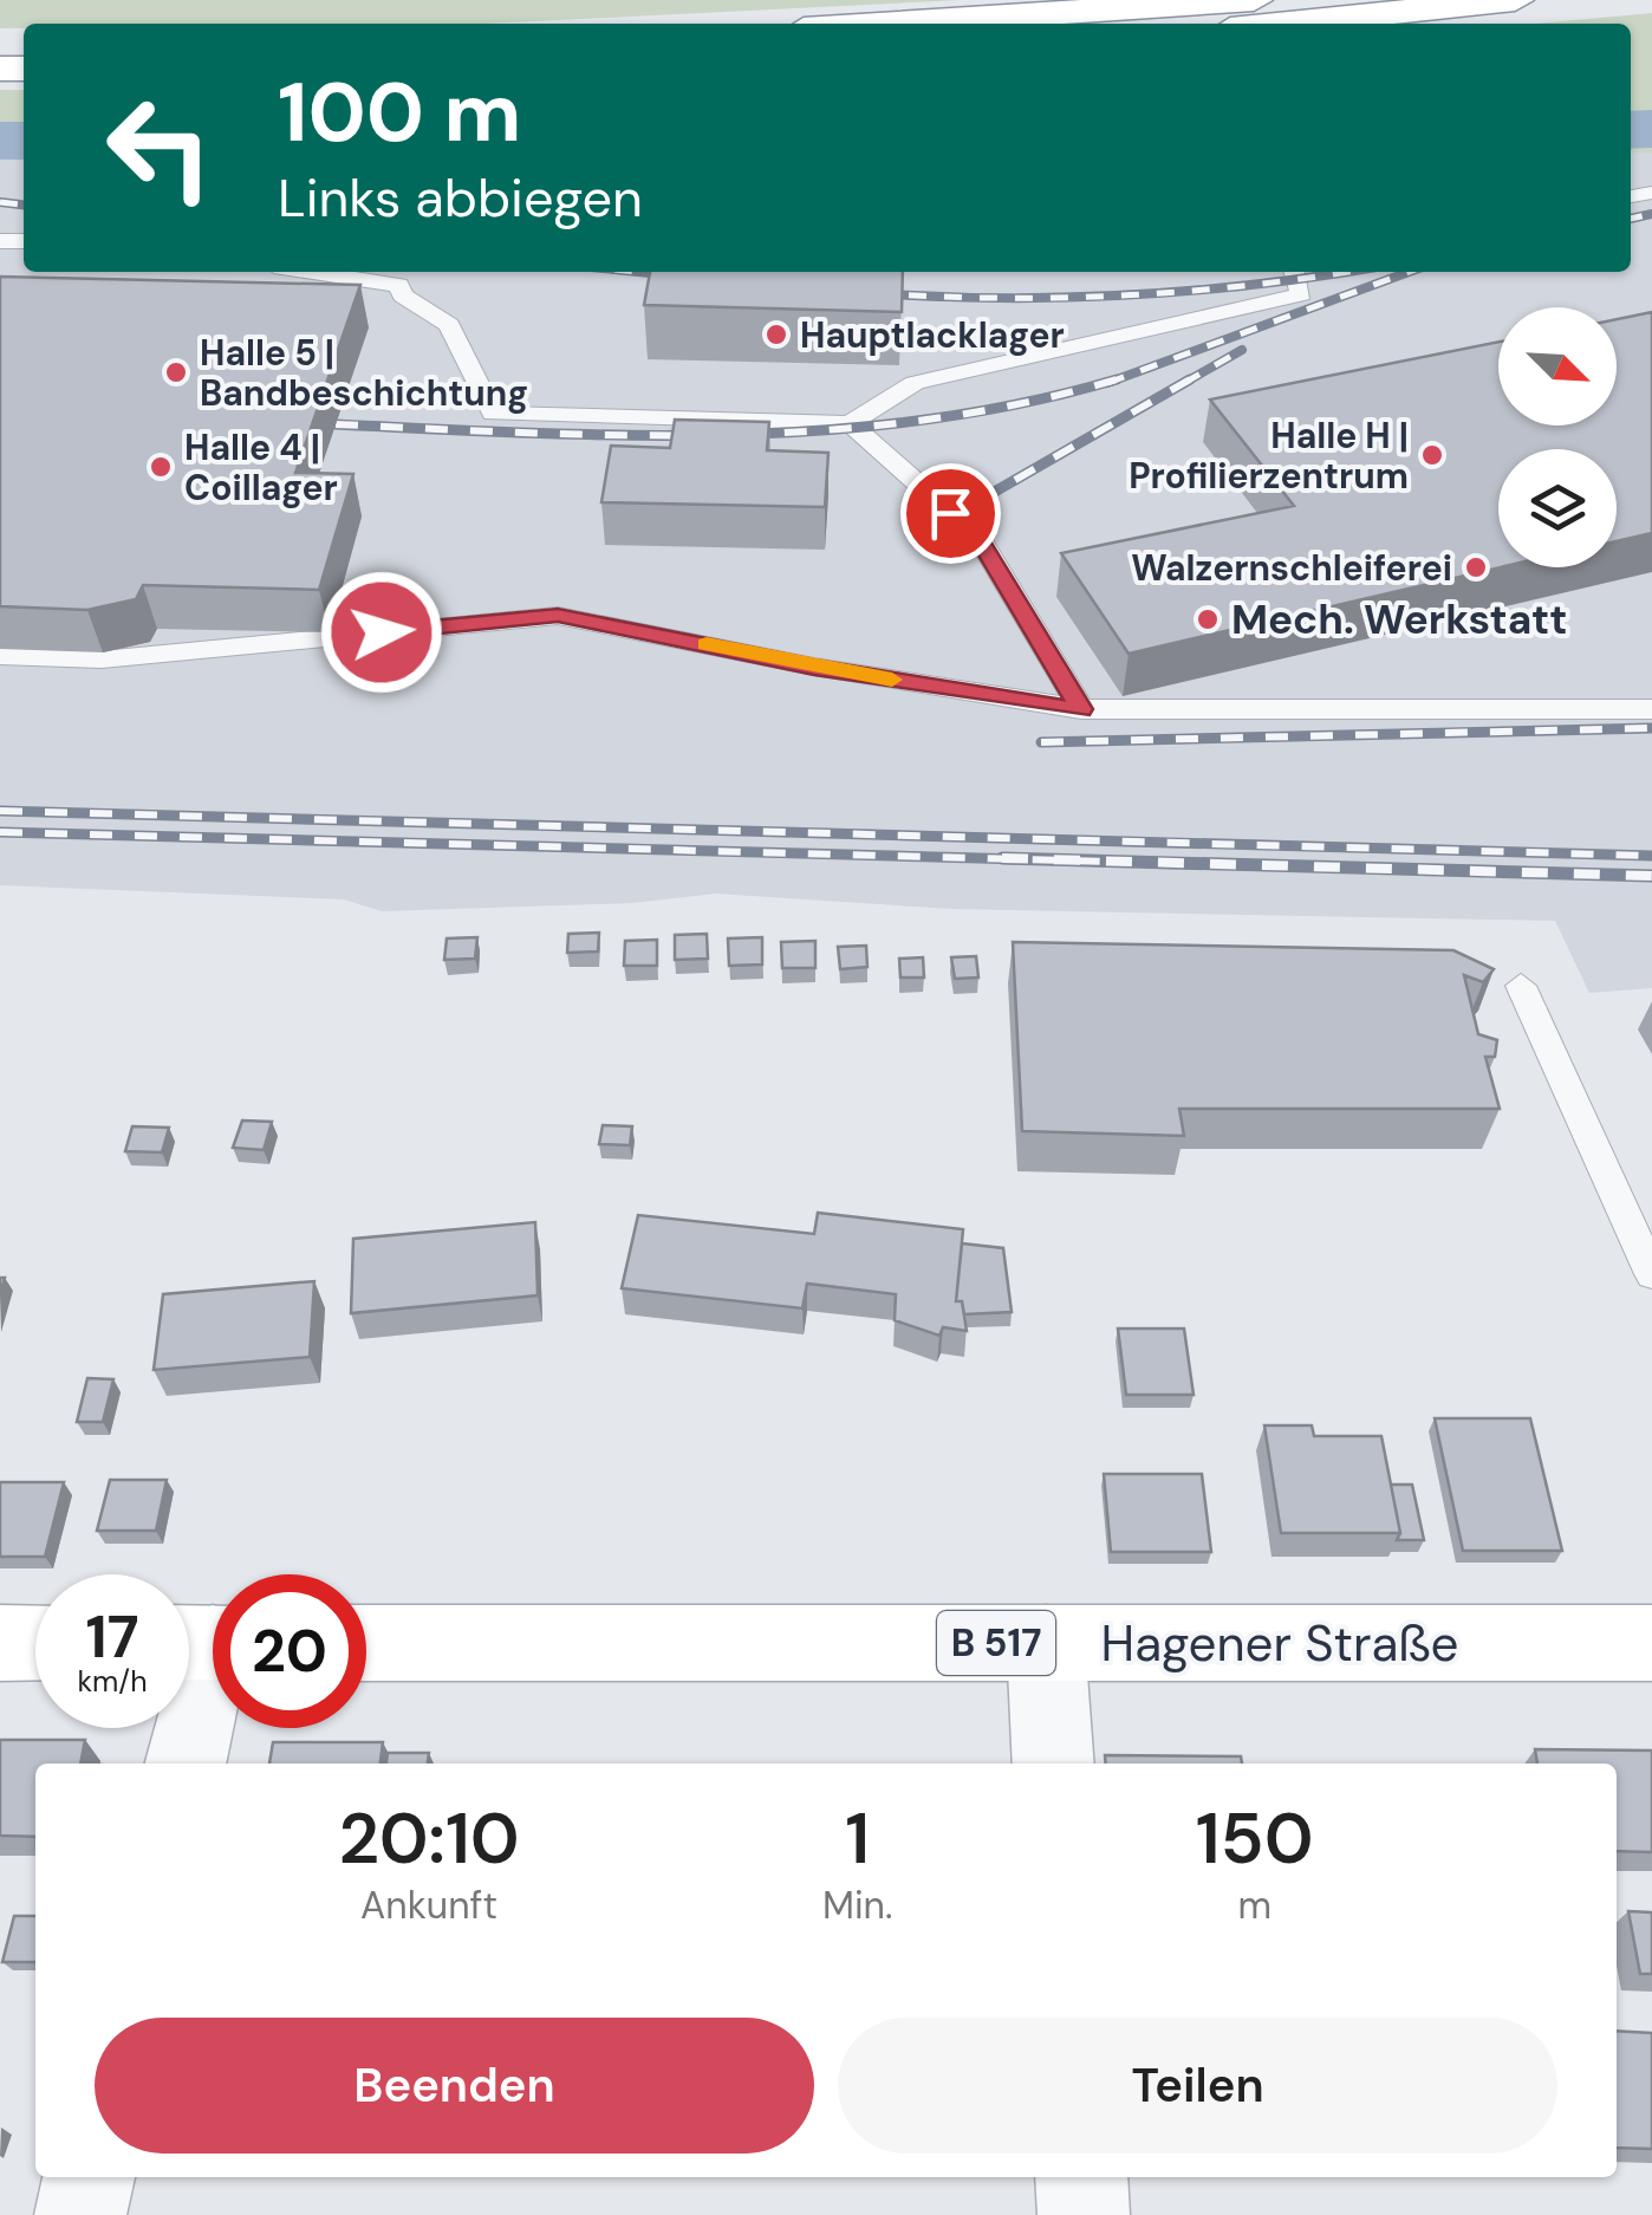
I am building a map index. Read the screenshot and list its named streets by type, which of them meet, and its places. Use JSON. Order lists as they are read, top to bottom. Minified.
{"streets":{"main road":["B 517","Hagener Straße"]},"places":["Hauptlacklager","Halle 5 | Bandbeschichtung","Halle H | Profilierzentrum","Halle 4 | Coillager","Walzernschleiferei","Mech. Werkstatt"],"north":"bottom right","page":{"turn":["100 m","Links abbiegen"],"speed":"17 km/h","limit":"20","eta":["20:10","Ankunft","1","Min.","150","m"],"buttons":["Beenden","Teilen"]}}
